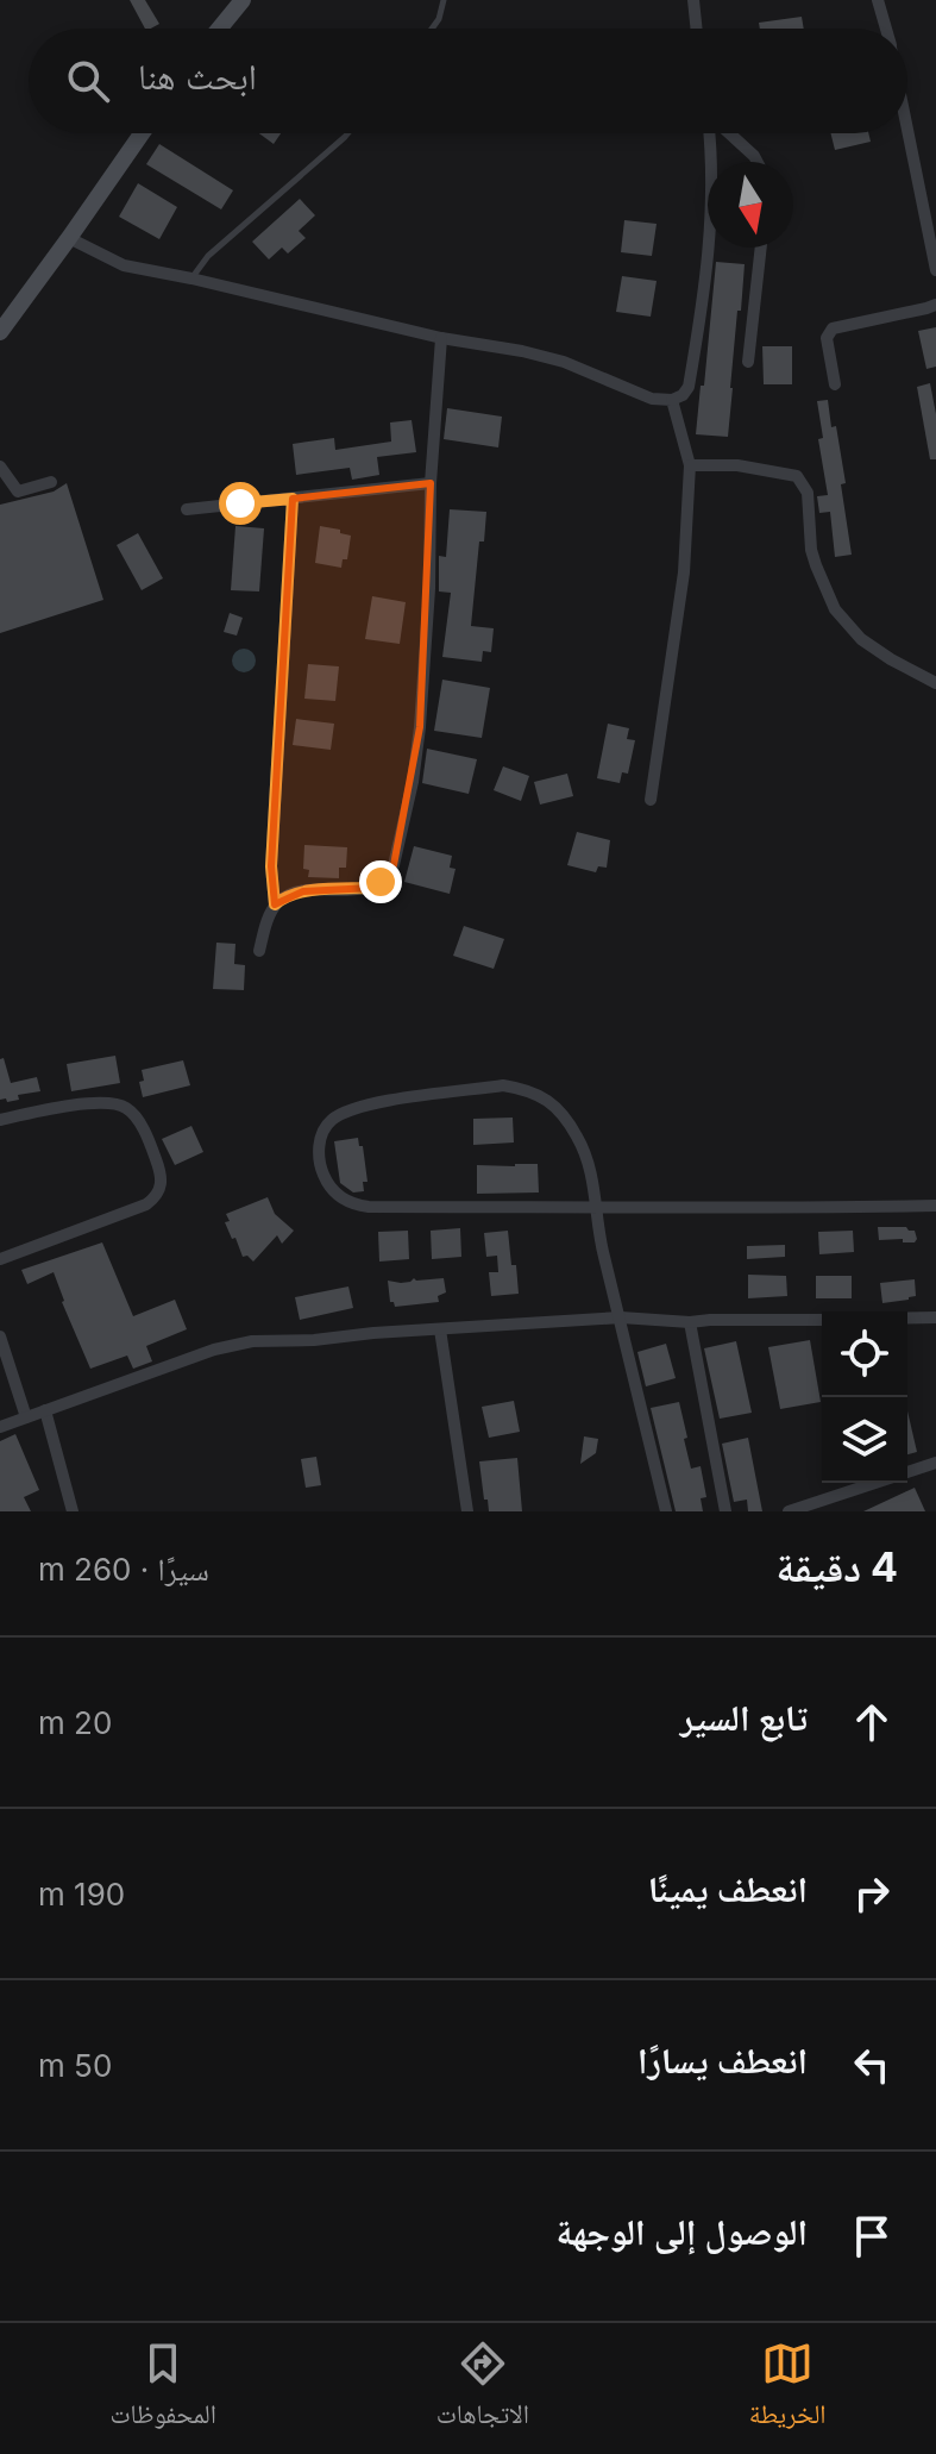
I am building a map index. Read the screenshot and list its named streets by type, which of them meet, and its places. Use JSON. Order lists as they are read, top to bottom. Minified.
{"north":"bottom","page":{"search":"ابحث هنا","heading":["4 دقيقة","سيرًا · 260 m"],"list":[["تابع السير","20 m"],["انعطف يمينًا","190 m"],["انعطف يسارًا","50 m"],"الوصول إلى الوجهة"],"nav":["الخريطة","الاتجاهات","المحفوظات"]}}
